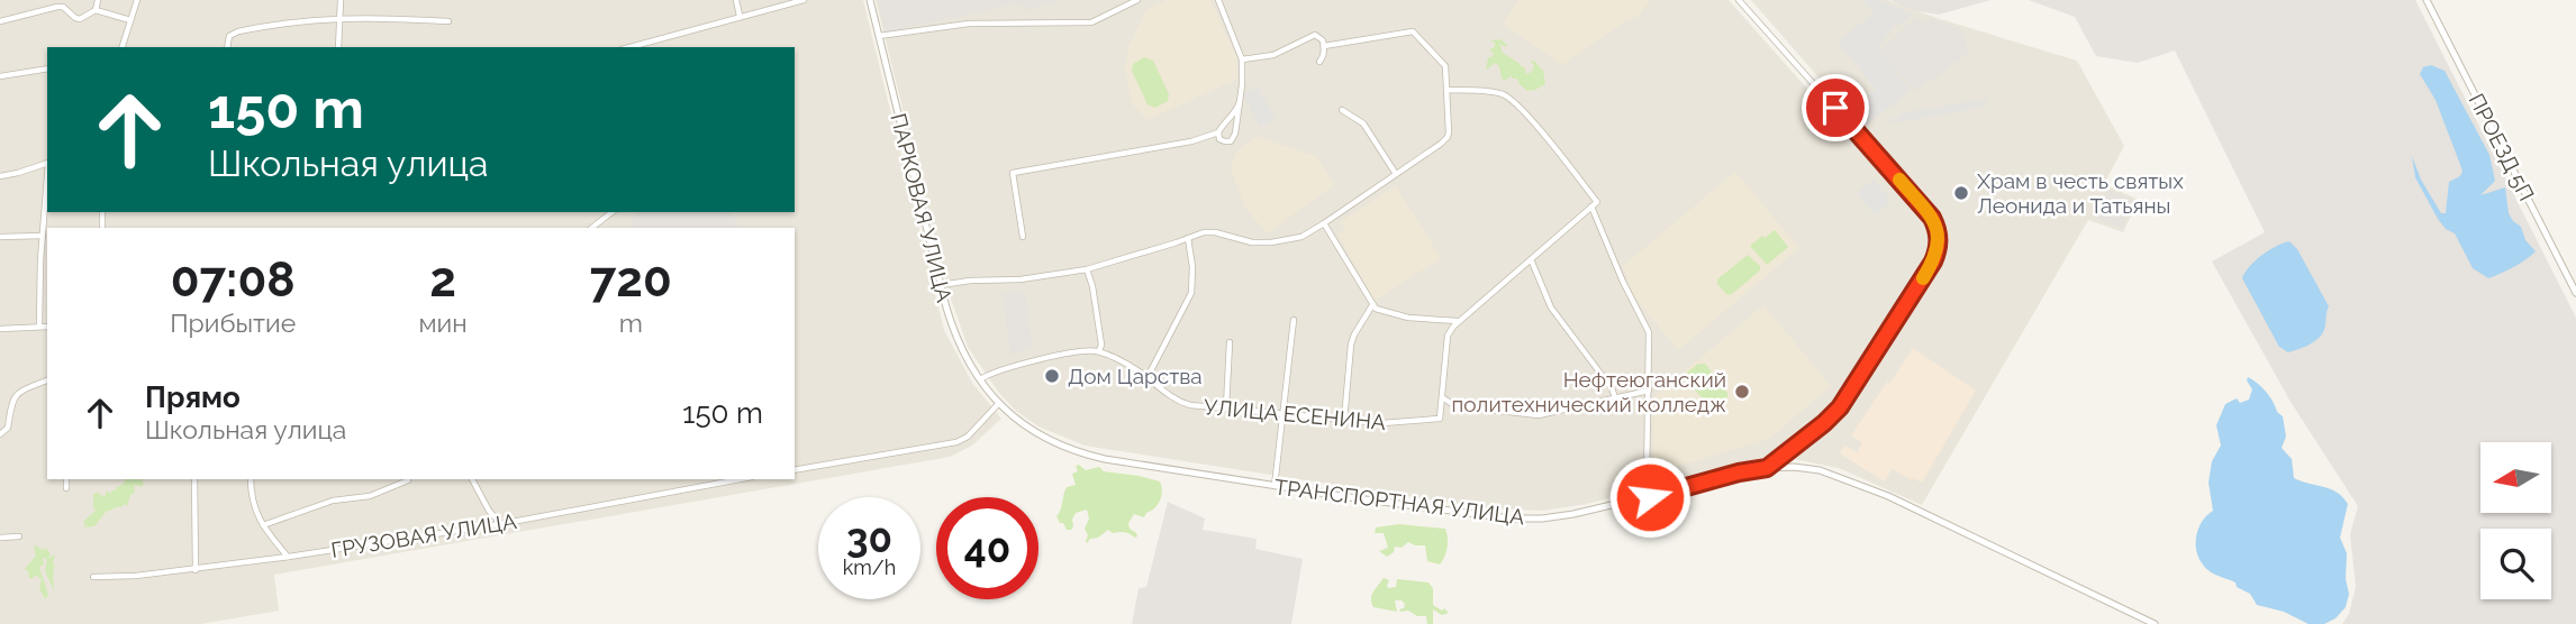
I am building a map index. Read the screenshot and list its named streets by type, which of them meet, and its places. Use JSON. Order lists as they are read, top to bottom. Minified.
{"streets":{"street":["ПРОЕЗД 5П","ПАРКОВАЯ УЛИЦА","УЛИЦА ЕСЕНИНА","ТРАНСПОРТНАЯ УЛИЦА","ГРУЗОВАЯ УЛИЦА"]},"crossings":[["ПАРКОВАЯ УЛИЦА","ТРАНСПОРТНАЯ УЛИЦА"]],"places":["Храм в честь святых Леонида и Татьяны","Дом Царства","Нефтеюганский политехнический колледж"],"north":"left","page":{"turn":["150 m","Школьная улица"],"eta":["07:08","Прибытие","2","мин","720","m"],"list":[{"name":"Прямо","note":"Школьная улица","value":"150 m"}],"speed":"30 km/h","limit":"40"}}
